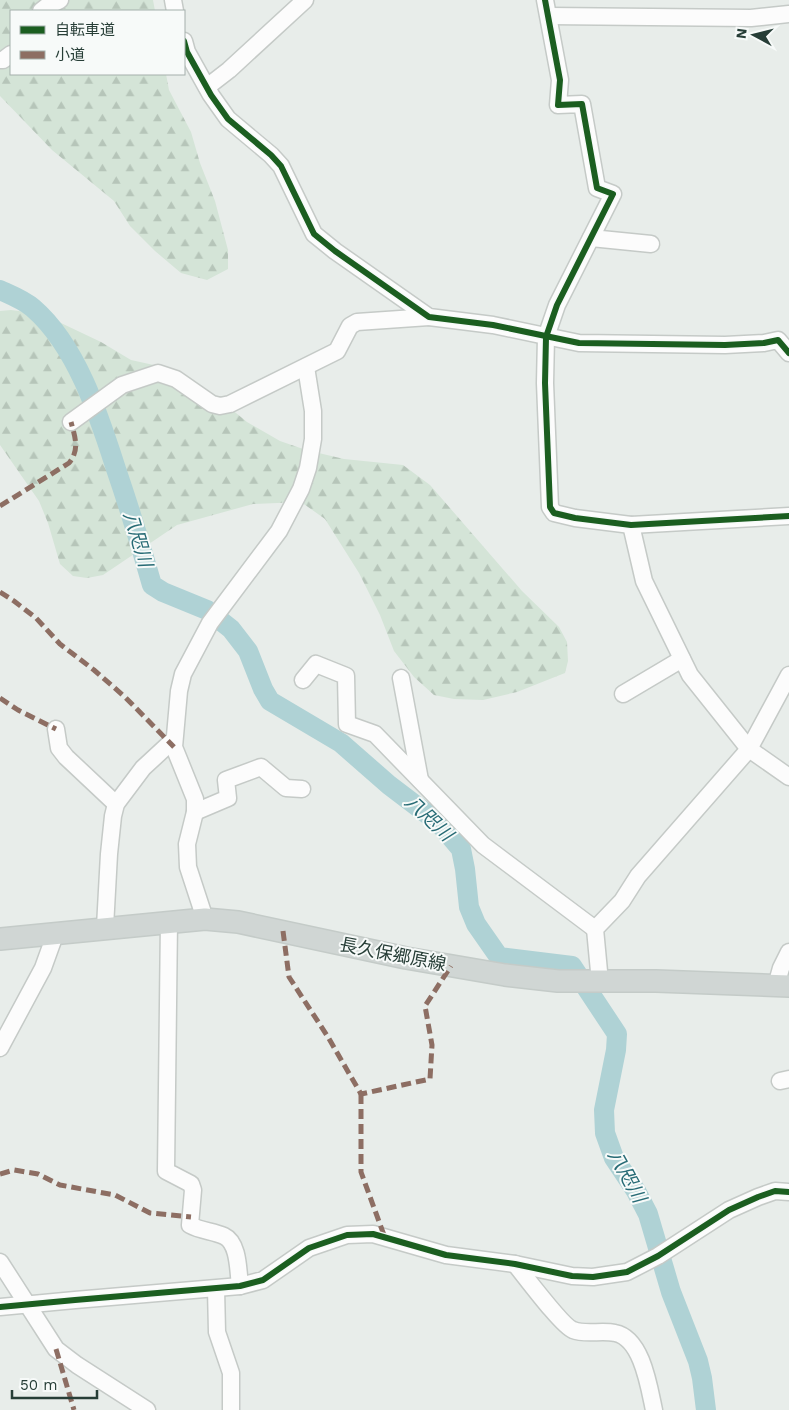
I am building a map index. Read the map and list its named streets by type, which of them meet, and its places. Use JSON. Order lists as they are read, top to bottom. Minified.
{"streets":{"main road":["長久保郷原線"]},"water":["八咫川"],"legend":["自転車道","小道"],"scale_bar":"50 m","north":"left"}
